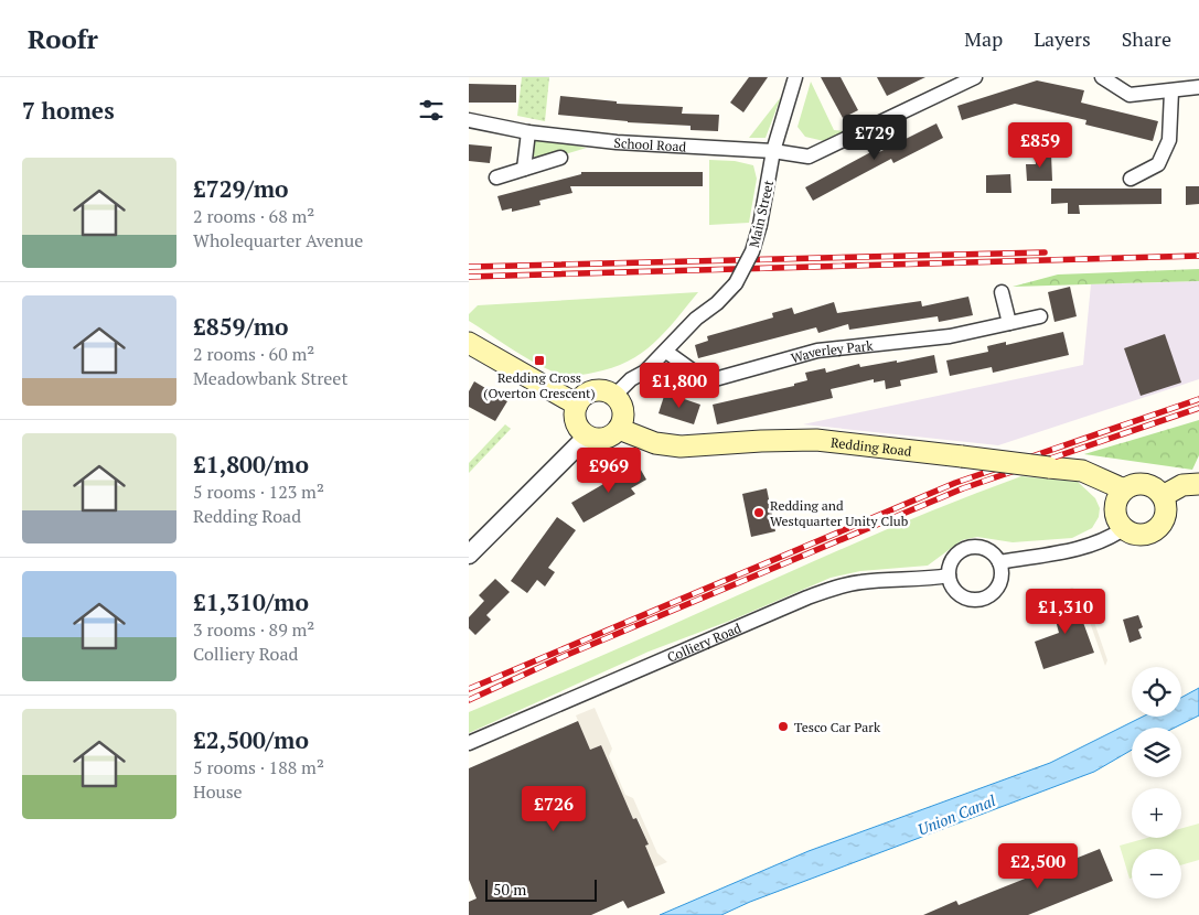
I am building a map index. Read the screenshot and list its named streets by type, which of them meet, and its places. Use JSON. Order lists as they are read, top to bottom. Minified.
{"streets":{"main road":["Redding Road"],"street":["School Road","Main Street","Waverley Park","Colliery Road"]},"crossings":[["School Road","Main Street"],["Main Street","Waverley Park"],["Main Street","Redding Road"]],"water":["Union Canal"],"places":{"transit":["Redding Cross (Overton Crescent)"],"other":["Redding and Westquarter Unity Club","Tesco Car Park"]},"scale_bar":"50 m","page":{"header":"Roofr","nav":["Map","Layers","Share"],"heading":"7 homes","price":["£729","£859","£1,800","£969","£1,310","£726","£2,500"],"list":[{"name":"£729/mo","note":"2 rooms · 68 m² · Wholequarter Avenue"},{"name":"£859/mo","note":"2 rooms · 60 m² · Meadowbank Street"},{"name":"£1,800/mo","note":"5 rooms · 123 m² · Redding Road"},{"name":"£1,310/mo","note":"3 rooms · 89 m² · Colliery Road"},{"name":"£2,500/mo","note":"5 rooms · 188 m² · House"}],"map_buttons":["+","−"],"scale":"50 m"}}
